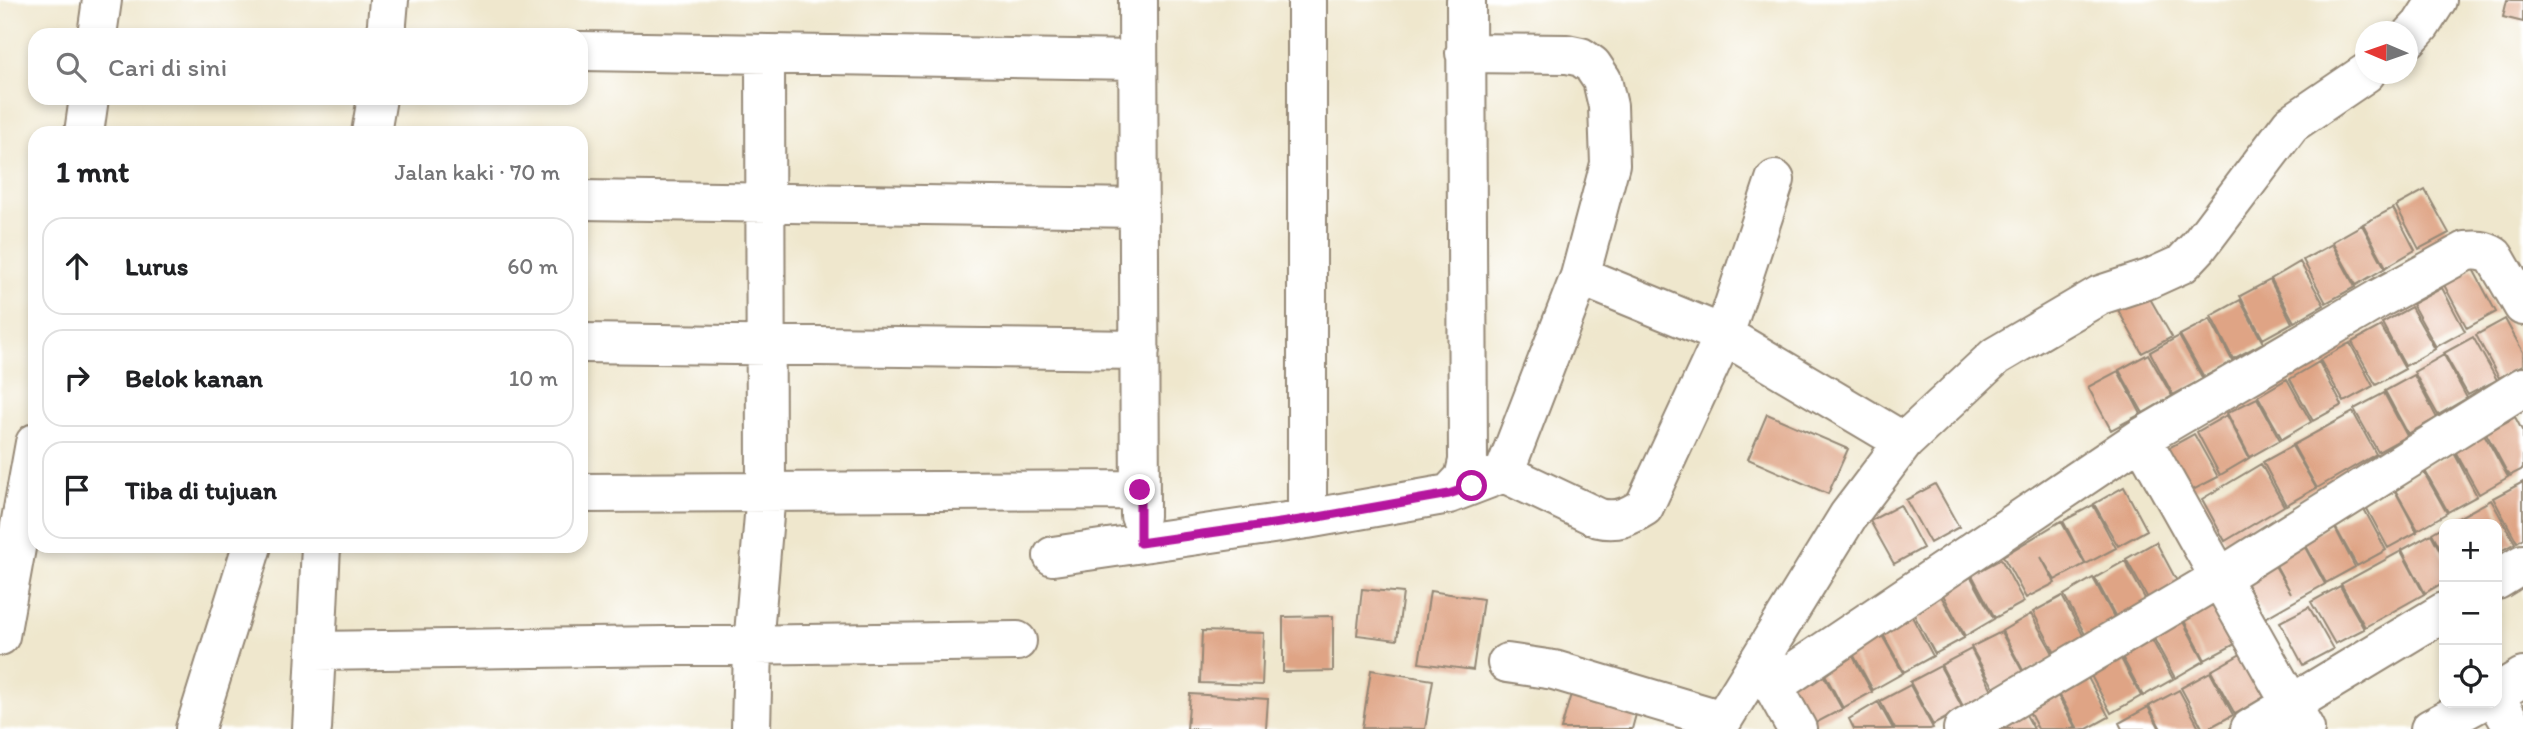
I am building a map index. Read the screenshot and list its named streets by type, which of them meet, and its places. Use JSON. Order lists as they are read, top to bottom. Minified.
{"north":"left","page":{"search":"Cari di sini","heading":["1 mnt","Jalan kaki · 70 m"],"list":[["Lurus","60 m"],["Belok kanan","10 m"],"Tiba di tujuan"],"map_buttons":["+","−"]}}
